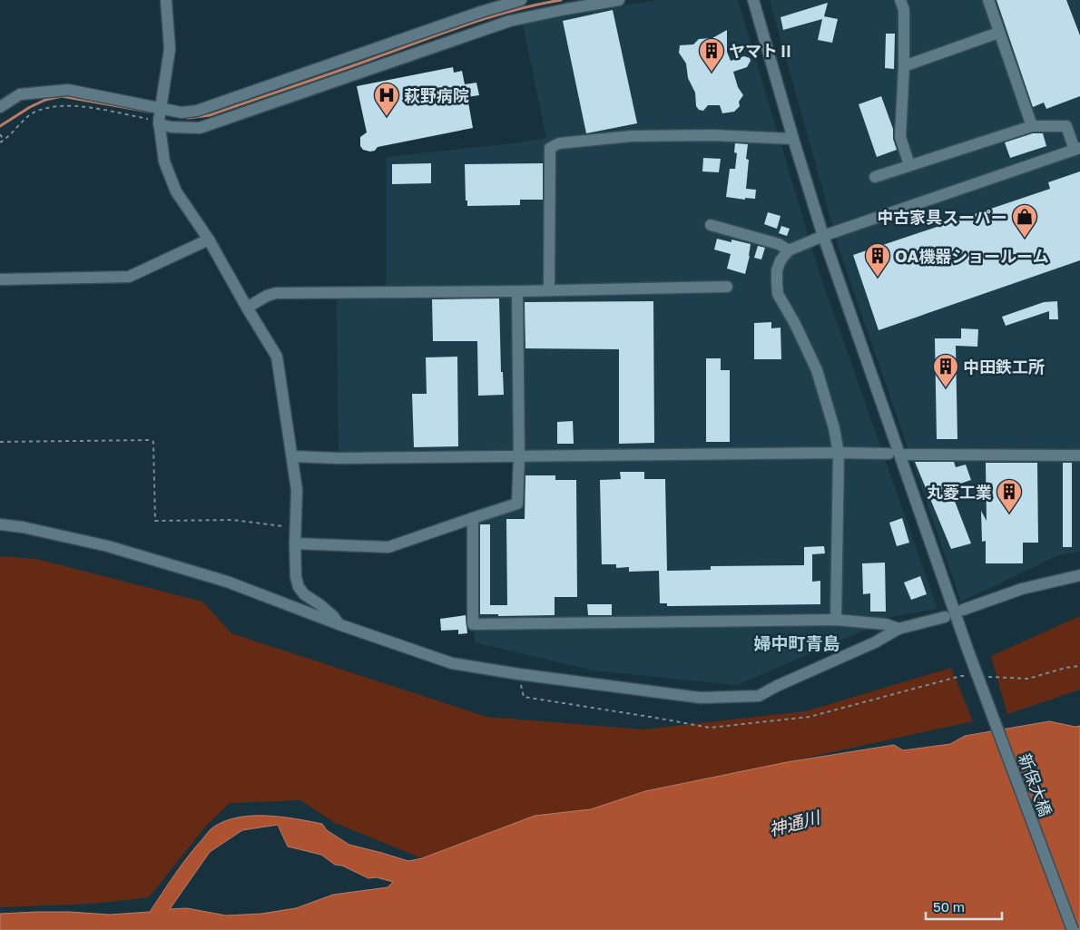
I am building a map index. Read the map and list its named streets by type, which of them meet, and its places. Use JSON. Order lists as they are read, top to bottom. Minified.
{"streets":{"street":["新保大橋"]},"districts":["婦中町青島"],"water":["神通川"],"places":{"building":["ヤマトⅡ","OA機器ショールーム","中田鉄工所","丸菱工業"],"hospital":["萩野病院"],"shop":["中古家具スーパー"]},"scale_bar":"50 m"}
